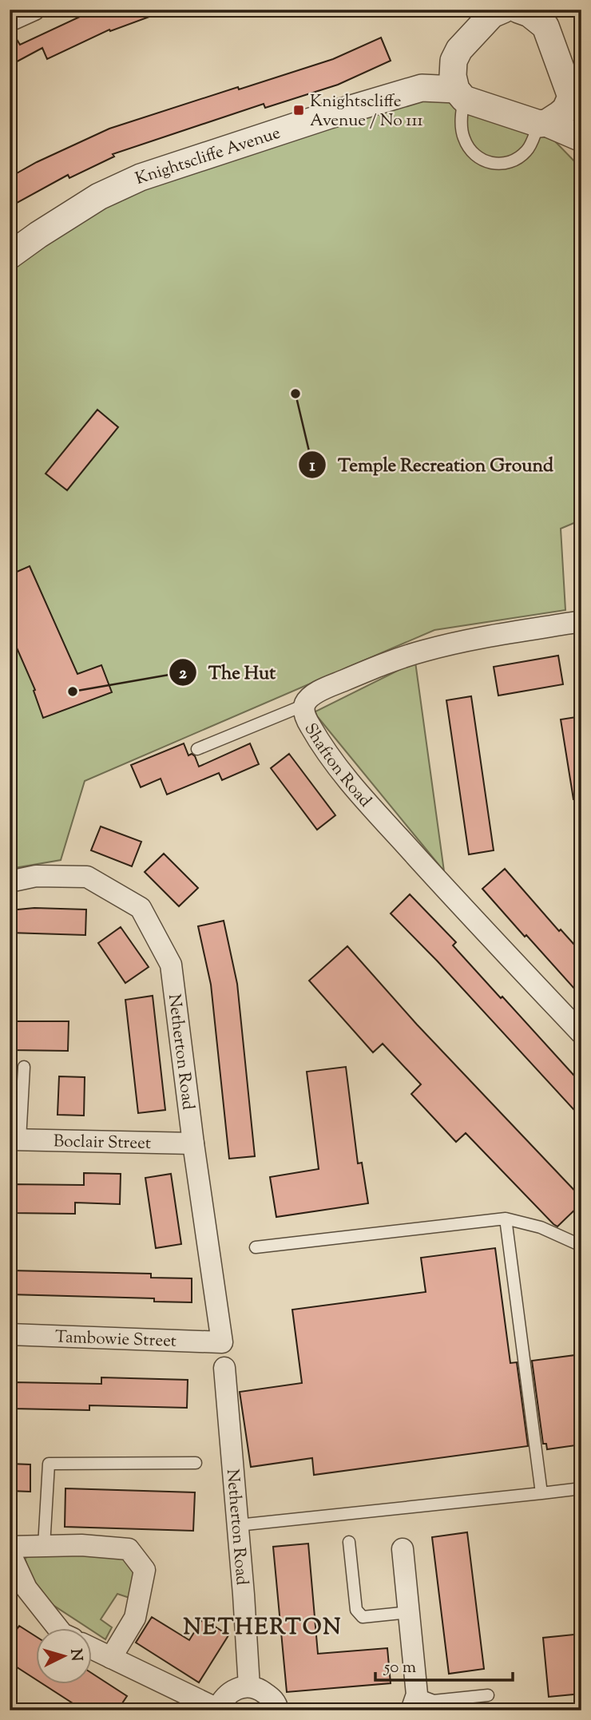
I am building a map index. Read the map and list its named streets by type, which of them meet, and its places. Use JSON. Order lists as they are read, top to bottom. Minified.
{"streets":{"street":["Knightscliffe Avenue","Shafton Road","Netherton Road","Boclair Street","Tambowie Street"]},"crossings":[["Netherton Road","Boclair Street"],["Netherton Road","Tambowie Street"]],"districts":["NETHERTON"],"places":{"transit":["Knightscliffe Avenue / No 111"],"other":["Temple Recreation Ground","The Hut"]},"scale_bar":"50 m","north":"right"}
